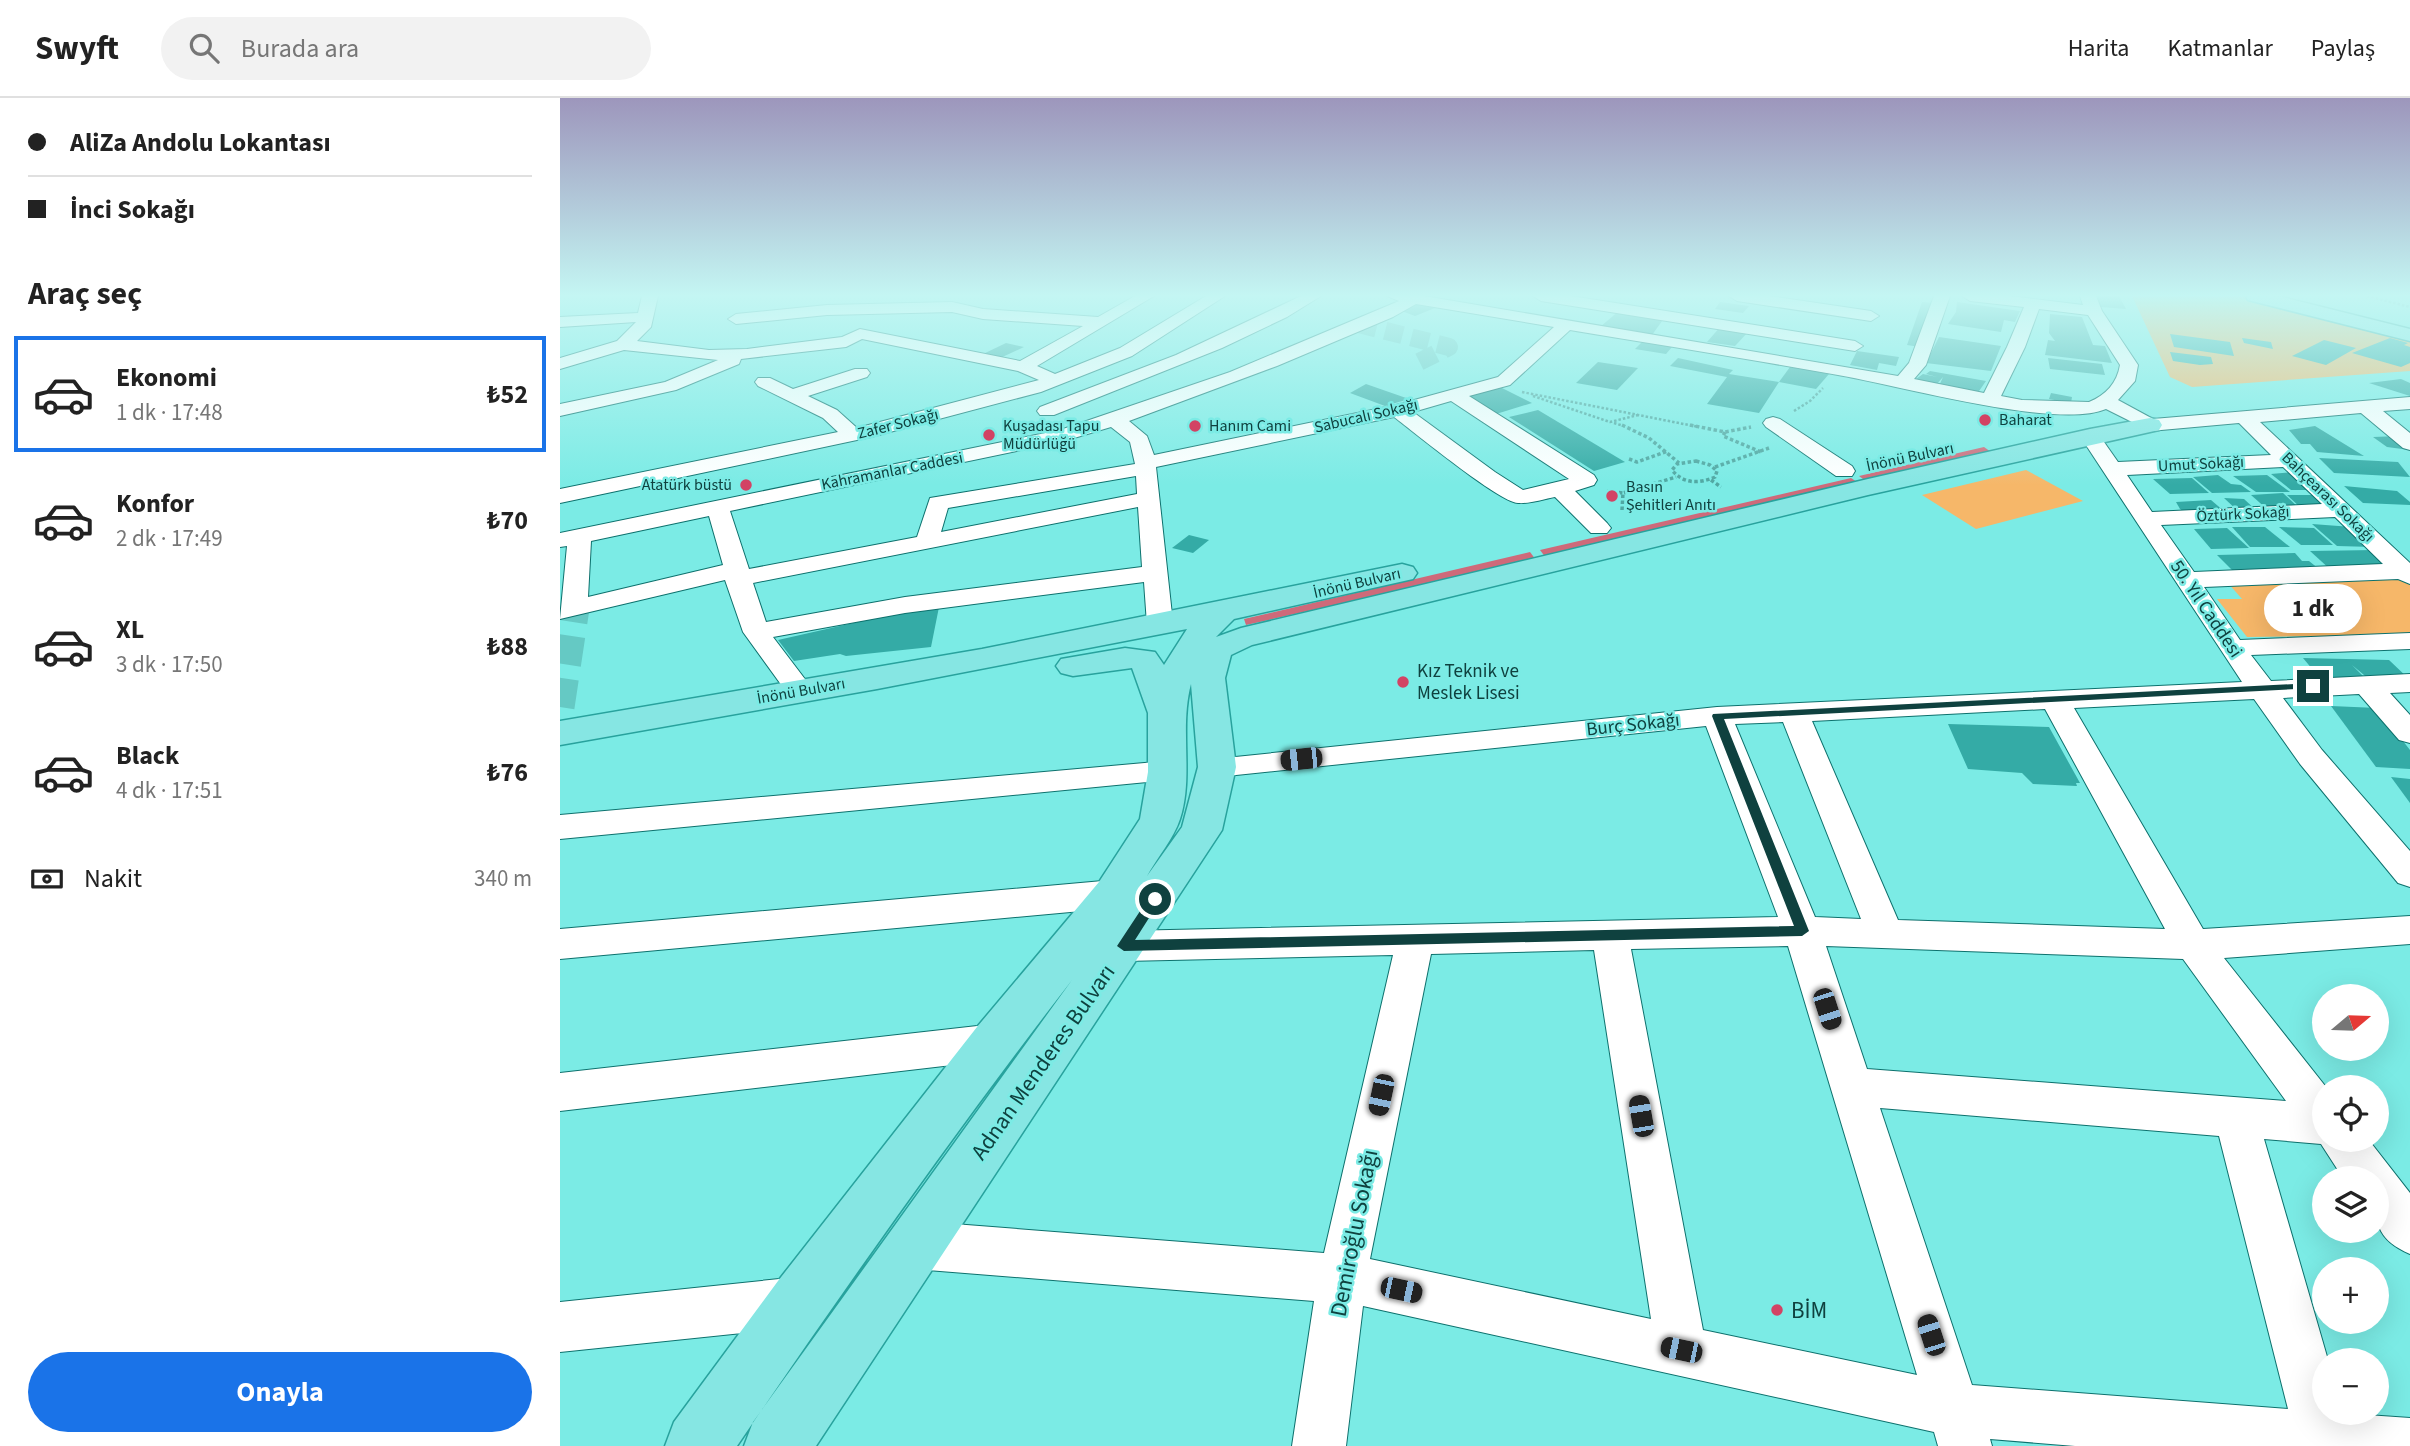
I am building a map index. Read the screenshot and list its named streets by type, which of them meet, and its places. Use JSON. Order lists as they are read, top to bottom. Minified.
{"streets":{"main road":["İnönü Bulvarı","Adnan Menderes Bulvarı"],"street":["Sabucalı Sokağı","Zafer Sokağı","Umut Sokağı","Kahramanlar Caddesi","Bahçearası Sokağı","Öztürk Sokağı","50. Yıl Caddesi","Burç Sokağı","Demiroğlu Sokağı"]},"crossings":[["İnönü Bulvarı","Bahçearası Sokağı"],["İnönü Bulvarı","50. Yıl Caddesi"],["İnönü Bulvarı","Adnan Menderes Bulvarı"],["Umut Sokağı","Bahçearası Sokağı"],["Umut Sokağı","50. Yıl Caddesi"],["Bahçearası Sokağı","Öztürk Sokağı"],["Öztürk Sokağı","50. Yıl Caddesi"],["50. Yıl Caddesi","Burç Sokağı"],["Burç Sokağı","Adnan Menderes Bulvarı"]],"places":["Baharat","Hanım Cami","Kuşadası Tapu Müdürlüğü","Atatürk büstü","Basın Şehitleri Anıtı","Kız Teknik ve Meslek Lisesi","BİM"],"north":"right","page":{"header":"Swyft","search":"Burada ara","nav":["Harita","Katmanlar","Paylaş"],"banner":["AliZa Andolu Lokantası","İnci Sokağı"],"heading":"Araç seç","list":[{"name":"Ekonomi","note":"1 dk · 17:48","value":"₺52"},{"name":"Konfor","note":"2 dk · 17:49","value":"₺70"},{"name":"XL","note":"3 dk · 17:50","value":"₺88"},{"name":"Black","note":"4 dk · 17:51","value":"₺76"}],"bubble":"1 dk","pay":["Nakit","340 m"],"map_buttons":["+","−"],"buttons":"Onayla"}}
